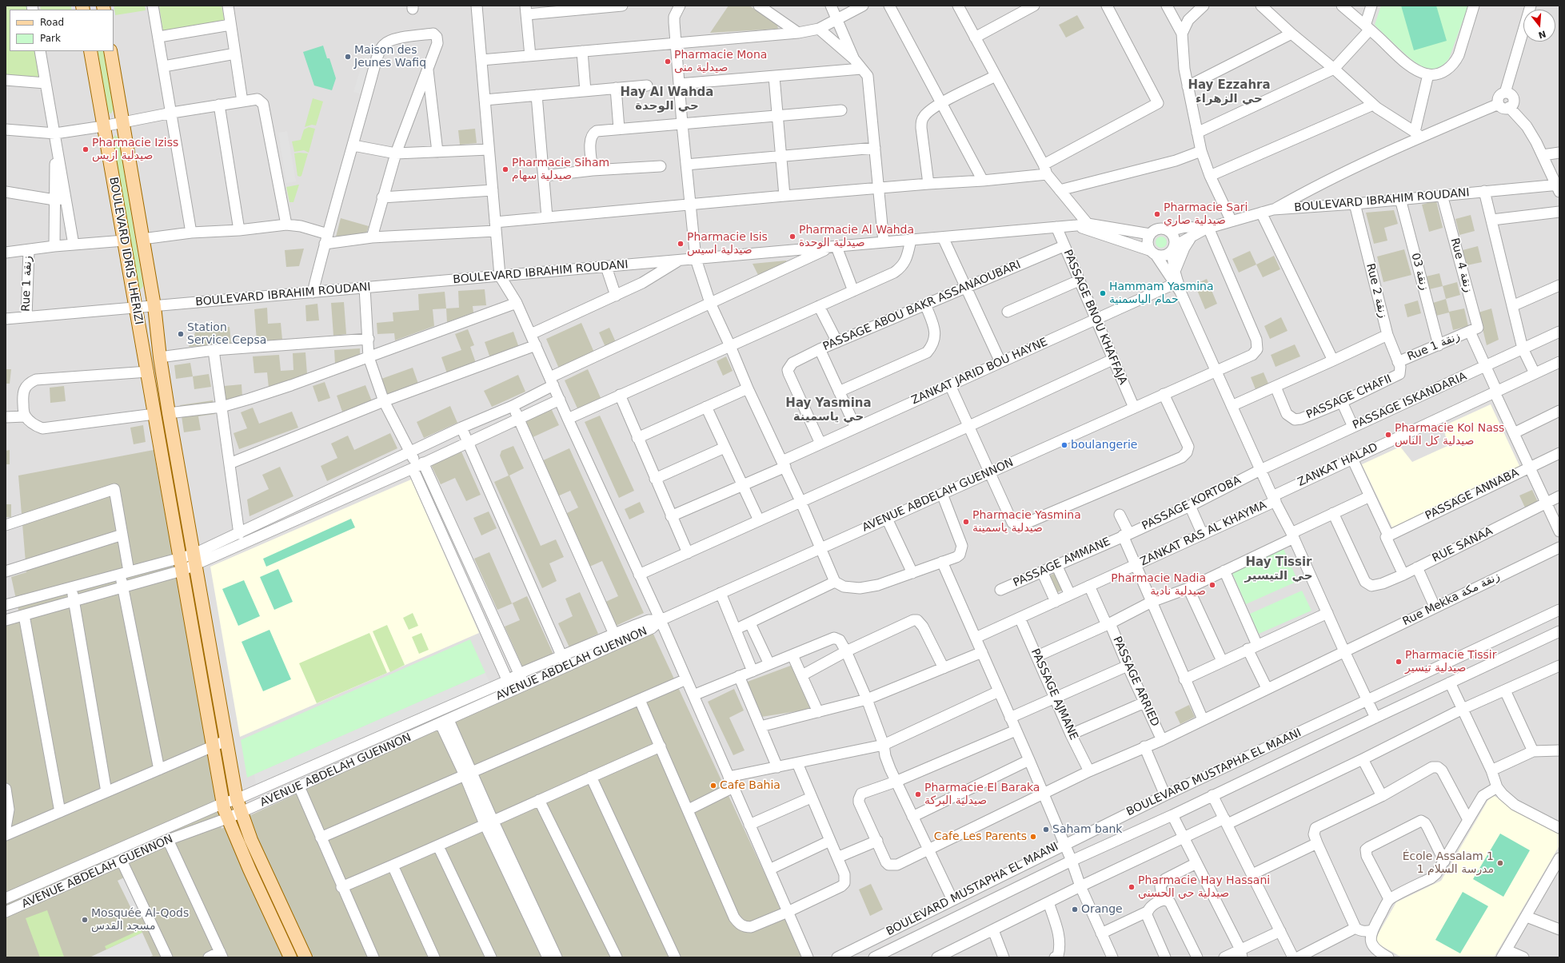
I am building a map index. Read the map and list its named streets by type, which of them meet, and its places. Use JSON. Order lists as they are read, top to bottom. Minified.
{"streets":{"main road":["BOULEVARD IDRIS LHERIZI"],"street":["BOULEVARD IBRAHIM ROUDANI","Rue 4 زنقة","زنقة 03","Rue 1 زنقة","Rue 2 زنقة","PASSAGE ABOU BAKR ASSANAOUBARI","PASSAGE BNOU KHAFFAJA","ZANKAT JARID BOU HAYNE","PASSAGE CHAFII","PASSAGE ISKANDARIA","ZANKAT HALAD","PASSAGE ANNABA","AVENUE ABDELAH GUENNON","PASSAGE KORTOBA","ZANKAT RAS AL KHAYMA","RUE SANAA","PASSAGE AMMANE","Rue Mekka زنقة مكة","PASSAGE ARRIED","PASSAGE AJMANE","BOULEVARD MUSTAPHA EL MAANI"]},"crossings":[["BOULEVARD IBRAHIM ROUDANI","BOULEVARD IDRIS LHERIZI"],["BOULEVARD IBRAHIM ROUDANI","Rue 4 زنقة"],["BOULEVARD IBRAHIM ROUDANI","زنقة 03"],["BOULEVARD IBRAHIM ROUDANI","Rue 1 زنقة"],["BOULEVARD IBRAHIM ROUDANI","Rue 2 زنقة"],["BOULEVARD IBRAHIM ROUDANI","PASSAGE BNOU KHAFFAJA"],["BOULEVARD IBRAHIM ROUDANI","AVENUE ABDELAH GUENNON"],["BOULEVARD IDRIS LHERIZI","AVENUE ABDELAH GUENNON"],["Rue 4 زنقة","Rue 1 زنقة"],["زنقة 03","Rue 1 زنقة"],["Rue 1 زنقة","Rue 2 زنقة"],["Rue 2 زنقة","PASSAGE CHAFII"],["PASSAGE ABOU BAKR ASSANAOUBARI","PASSAGE BNOU KHAFFAJA"],["PASSAGE ABOU BAKR ASSANAOUBARI","ZANKAT JARID BOU HAYNE"],["PASSAGE BNOU KHAFFAJA","ZANKAT JARID BOU HAYNE"],["PASSAGE BNOU KHAFFAJA","AVENUE ABDELAH GUENNON"],["PASSAGE ISKANDARIA","PASSAGE KORTOBA"],["ZANKAT HALAD","ZANKAT RAS AL KHAYMA"],["PASSAGE KORTOBA","PASSAGE AMMANE"],["ZANKAT RAS AL KHAYMA","PASSAGE ARRIED"],["ZANKAT RAS AL KHAYMA","PASSAGE AJMANE"],["Rue Mekka زنقة مكة","PASSAGE ARRIED"],["Rue Mekka زنقة مكة","PASSAGE AJMANE"]],"districts":["Hay Ezzahra حي الزهراء","Hay Al Wahda حي الوحدة","Hay Yasmina حي ياسمينة","Hay Tissir حي التيسير"],"places":["Maison des Jeunes Wafiq","Pharmacie Mona صيدلية منى","Pharmacie Iziss صيدلية ازيس","Pharmacie Siham صيدلية سهام","Pharmacie Sari صيدلية صاري","Pharmacie Al Wahda صيدلية الوحدة","Pharmacie Isis صيدلية اسيس","Hammam Yasmina حمام الياسمنية","Station Service Cepsa","Pharmacie Kol Nass صيدلية كل الناس","boulangerie","Pharmacie Yasmina صيدلية ياسمينة","Pharmacie Nadia صيدلية نادية","Pharmacie Tissir صيدلية تيسير","Cafe Bahia","Pharmacie El Baraka صيدلية البركة","Saham bank","Cafe Les Parents","École Assalam 1 مدرسة السلام 1","Pharmacie Hay Hassani صيدلية حي الحسني","Orange","Mosquée Al-Qods مسجد القدس"],"legend":["Road","Park"],"north":"bottom"}
